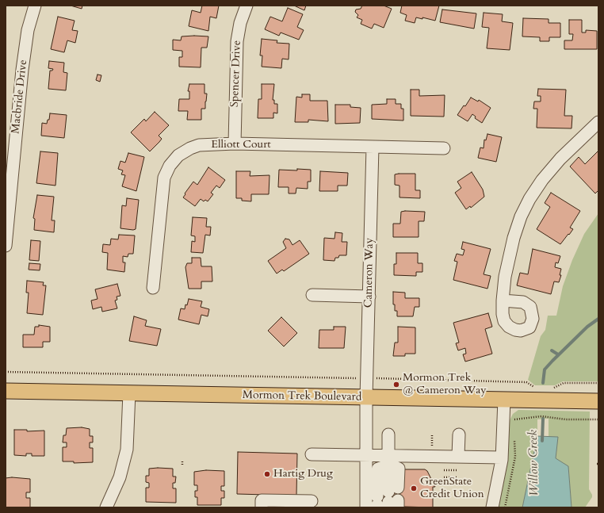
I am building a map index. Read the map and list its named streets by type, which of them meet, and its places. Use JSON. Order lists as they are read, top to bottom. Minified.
{"streets":{"main road":["Mormon Trek Boulevard"],"street":["Spencer Drive","Macbride Drive","Elliott Court","Cameron Way"]},"crossings":[["Spencer Drive","Elliott Court"],["Elliott Court","Cameron Way"],["Cameron Way","Mormon Trek Boulevard"]],"water":["Willow Creek"],"places":["Mormon Trek @ Cameron Way","Hartig Drug","GreenState Credit Union"]}
